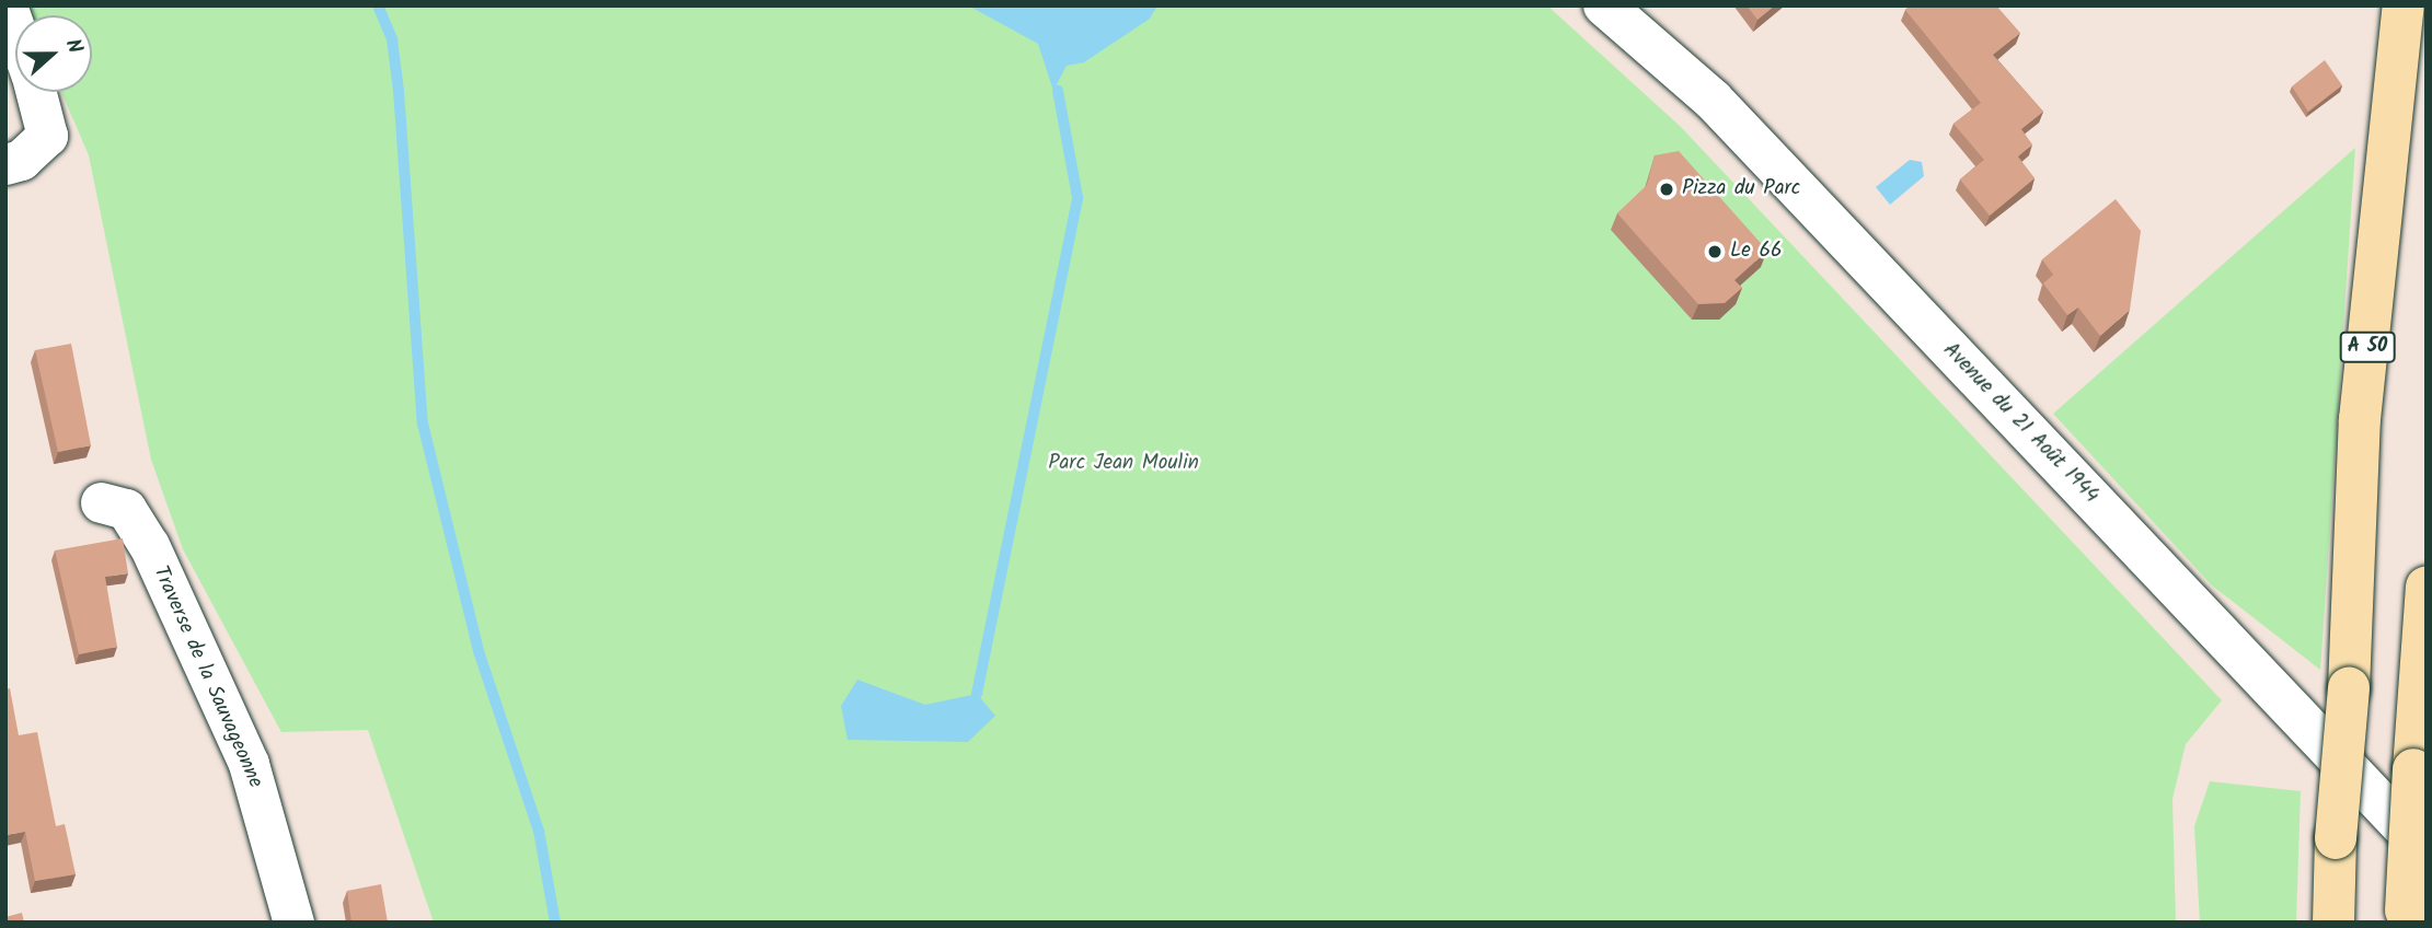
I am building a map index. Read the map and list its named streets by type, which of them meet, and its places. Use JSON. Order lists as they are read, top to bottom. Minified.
{"streets":{"highway":["A 50"],"main road":["Avenue du 21 Août 1944"],"street":["Traverse de la Sauvageonne"]},"parks":["Parc Jean Moulin"],"places":["Pizza du Parc","Le 66"],"north":"right"}
